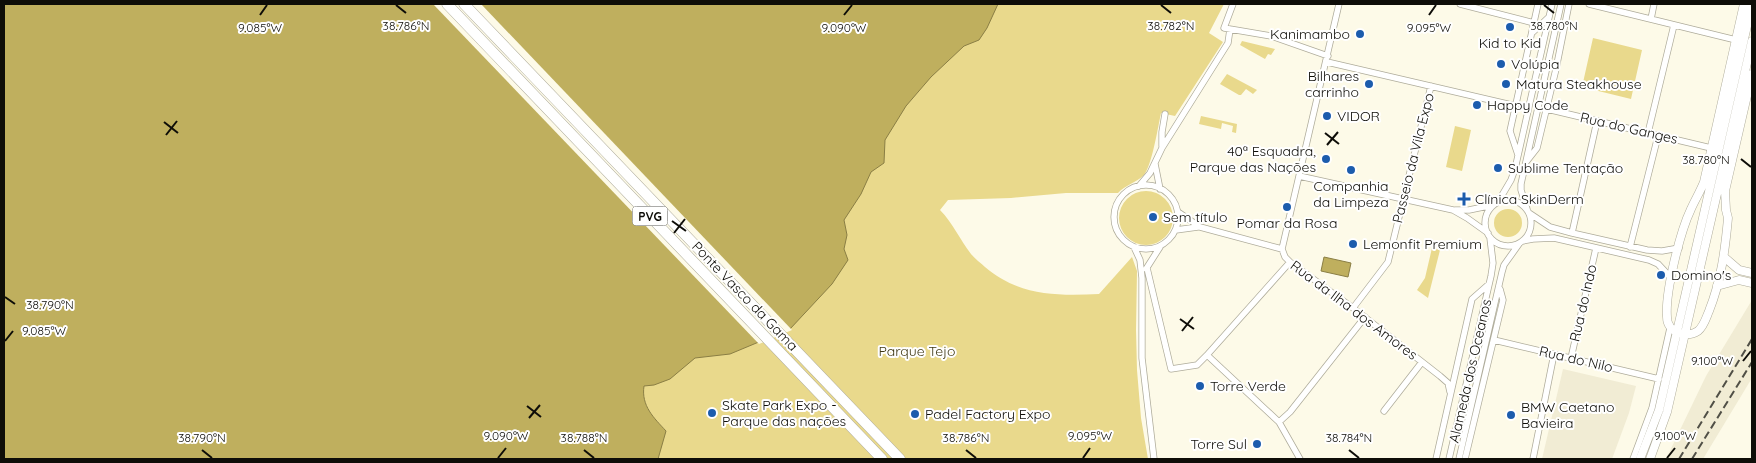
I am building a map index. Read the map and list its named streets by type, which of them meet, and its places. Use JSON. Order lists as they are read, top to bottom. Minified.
{"streets":{"highway":["PVG","Ponte Vasco da Gama"],"street":["Rua do Ganges","Passeio da Vila Expo","Rua do Indo","Rua da Ilha dos Amores","Rua do Nilo","Alameda dos Oceanos"]},"crossings":[["Passeio da Vila Expo","Rua da Ilha dos Amores"],["Rua do Indo","Rua do Nilo"],["Rua da Ilha dos Amores","Alameda dos Oceanos"],["Rua do Nilo","Alameda dos Oceanos"]],"parks":["Parque Tejo"],"places":{"other":["Kid to Kid","Kanimambo","Volúpia","Bilhares carrinho","Matura Steakhouse","Happy Code","VIDOR","40ª Esquadra, Parque das Nações","Sublime Tentação","Companhia da Limpeza","Pomar da Rosa","Sem título","Lemonfit Premium","Domino's","Torre Verde","Skate Park Expo - Parque das nações","Padel Factory Expo","BMW Caetano Bavieira","Torre Sul"],"health":["Clínica SkinDerm"]},"coordinates":["38.786°N","38.782°N","38.780°N","9.090°W","9.085°W","9.095°W","38.790°N","9.100°W","38.788°N","38.784°N"]}
